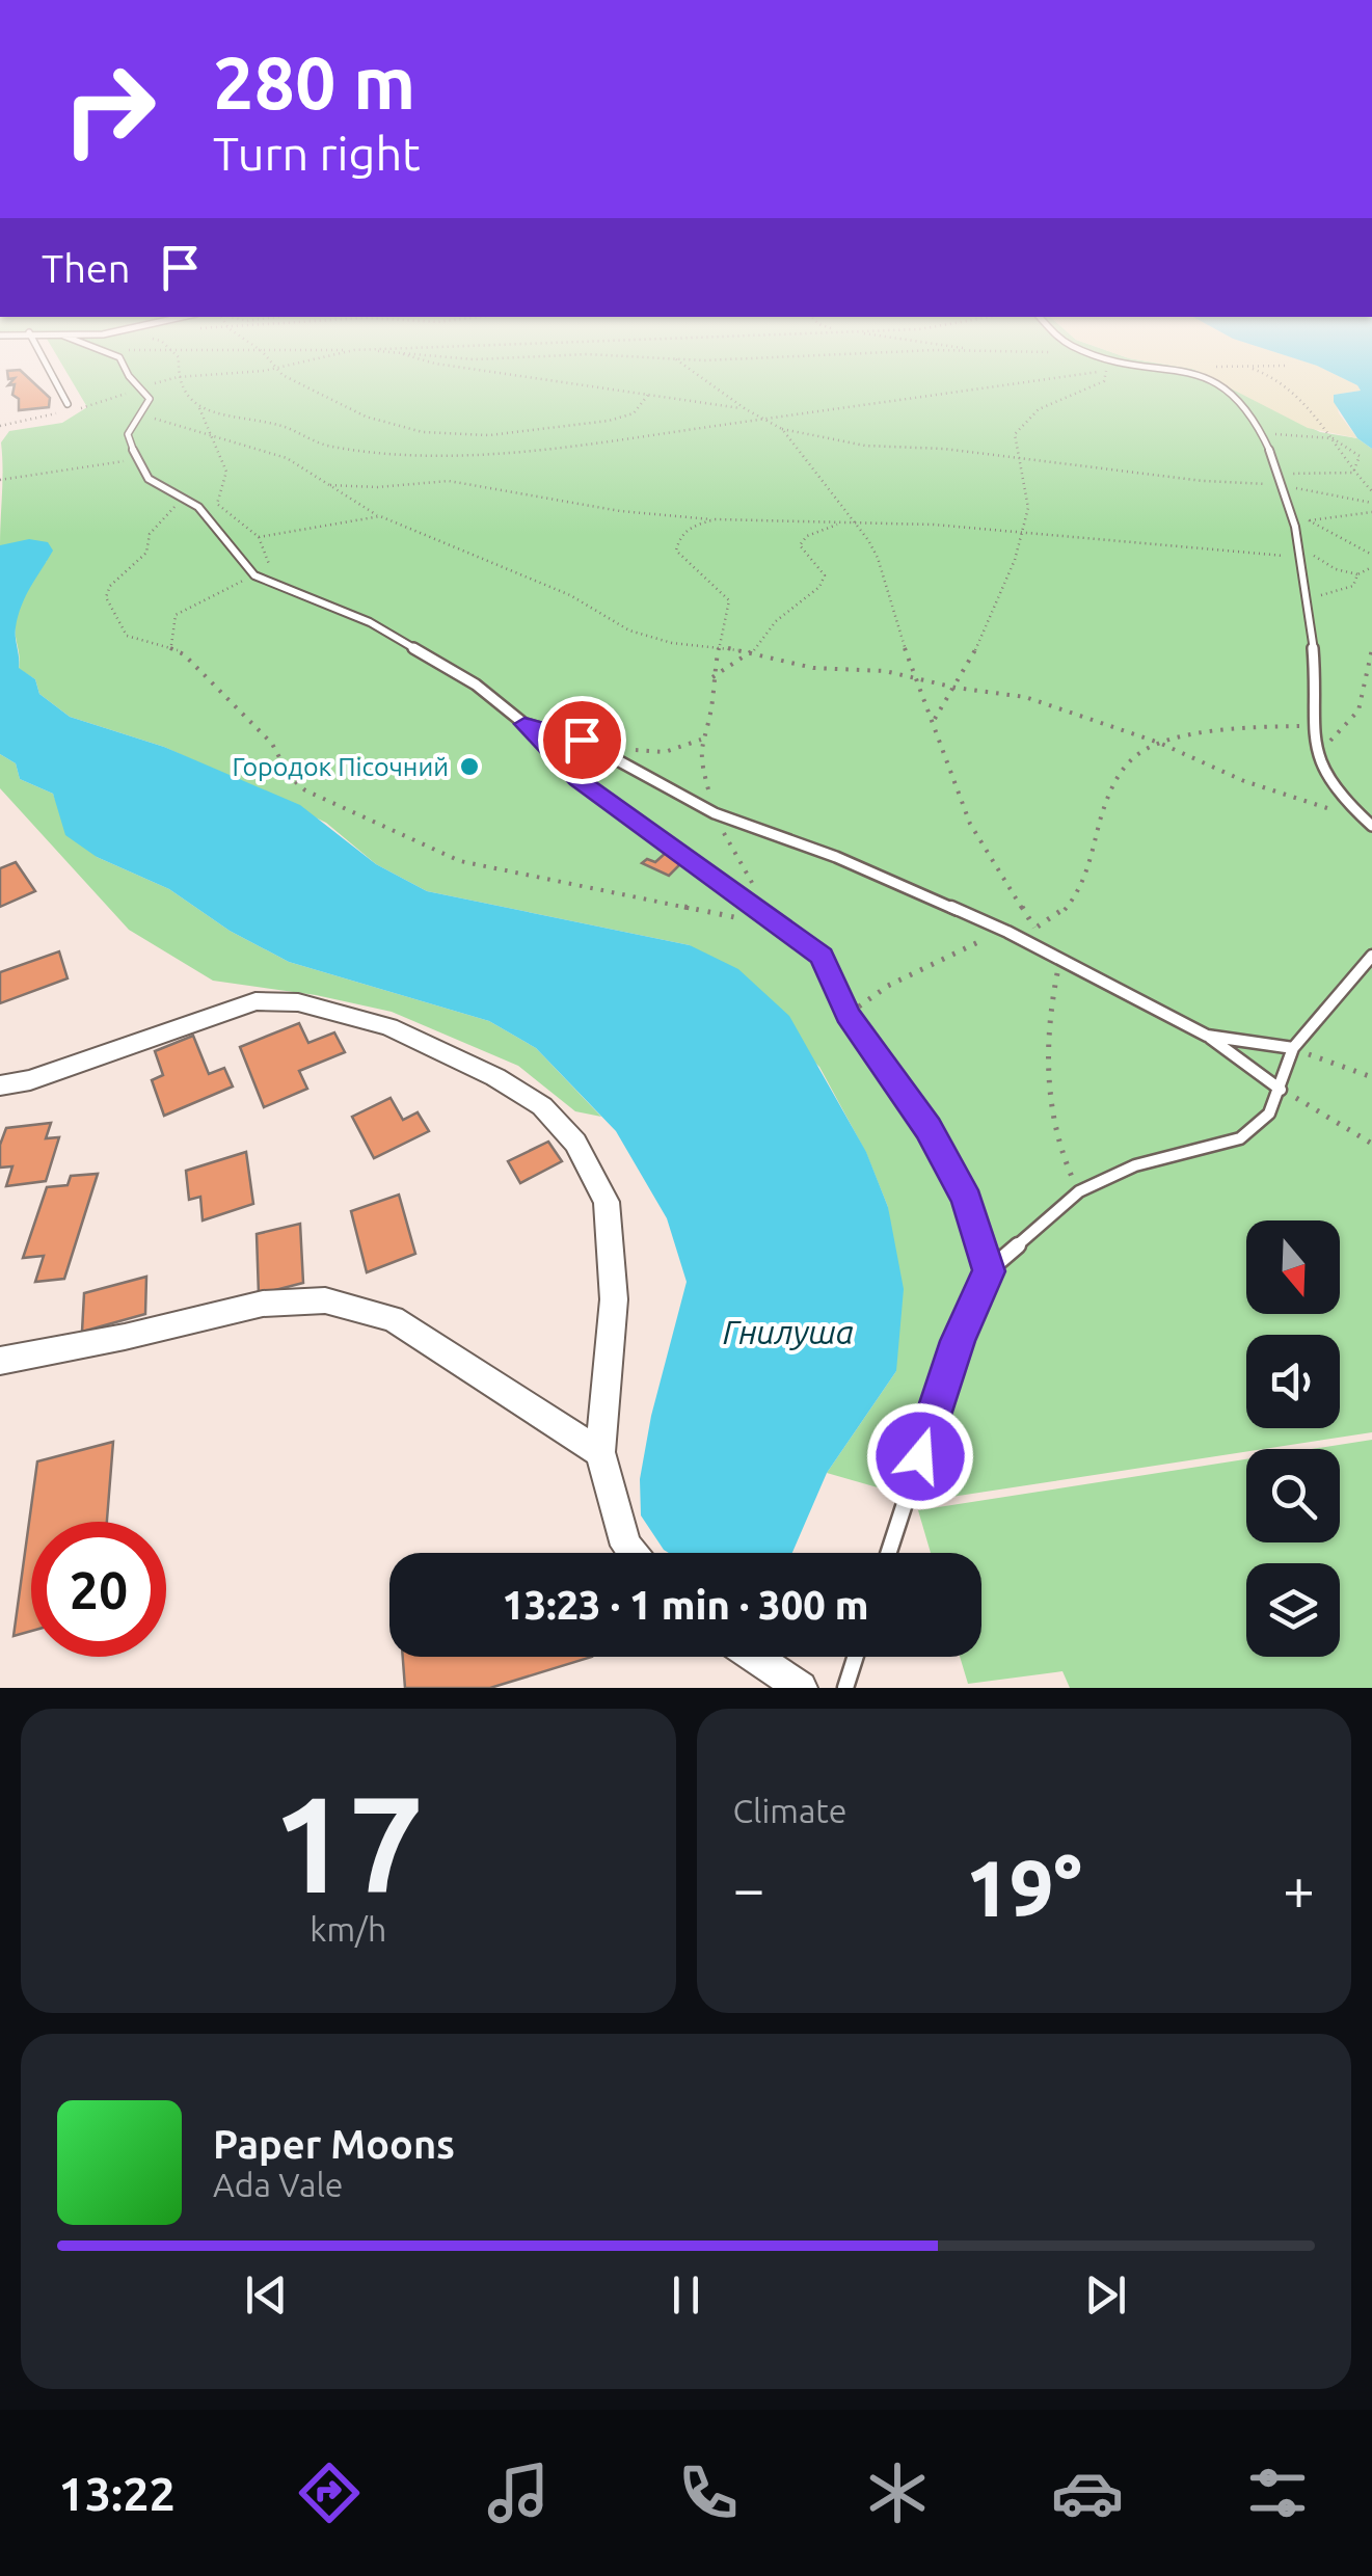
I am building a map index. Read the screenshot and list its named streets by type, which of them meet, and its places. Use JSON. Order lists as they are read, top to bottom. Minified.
{"water":["Гнилуша"],"places":["Городок Пісочний"],"north":"bottom","page":{"turn":["280 m","Turn right"],"then":"Then","limit":"20","trip":"13:23 · 1 min · 300 m","tile":[["17","km/h"],"Climate"],"heat":["−","19°","+"],"song":["Paper Moons","Ada Vale"],"tabs":"13:22"}}
